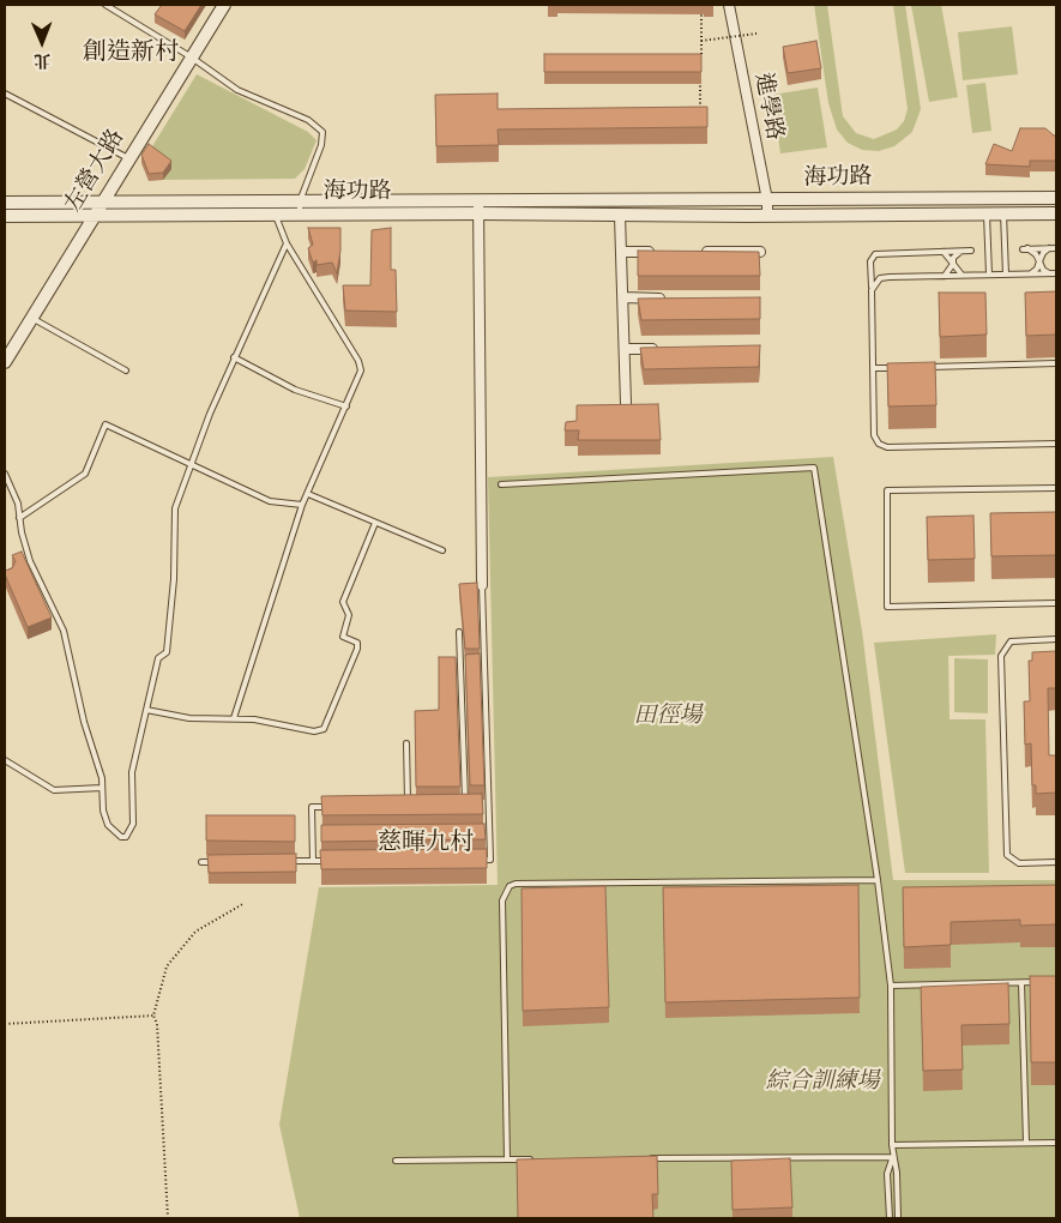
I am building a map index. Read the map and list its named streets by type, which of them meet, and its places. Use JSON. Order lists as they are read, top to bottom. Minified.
{"streets":{"street":["進學路","左營大路","海功路"]},"crossings":[["進學路","海功路"],["左營大路","海功路"]],"districts":["創造新村","慈暉九村"],"parks":["田徑場","綜合訓練場"],"north":"bottom"}
